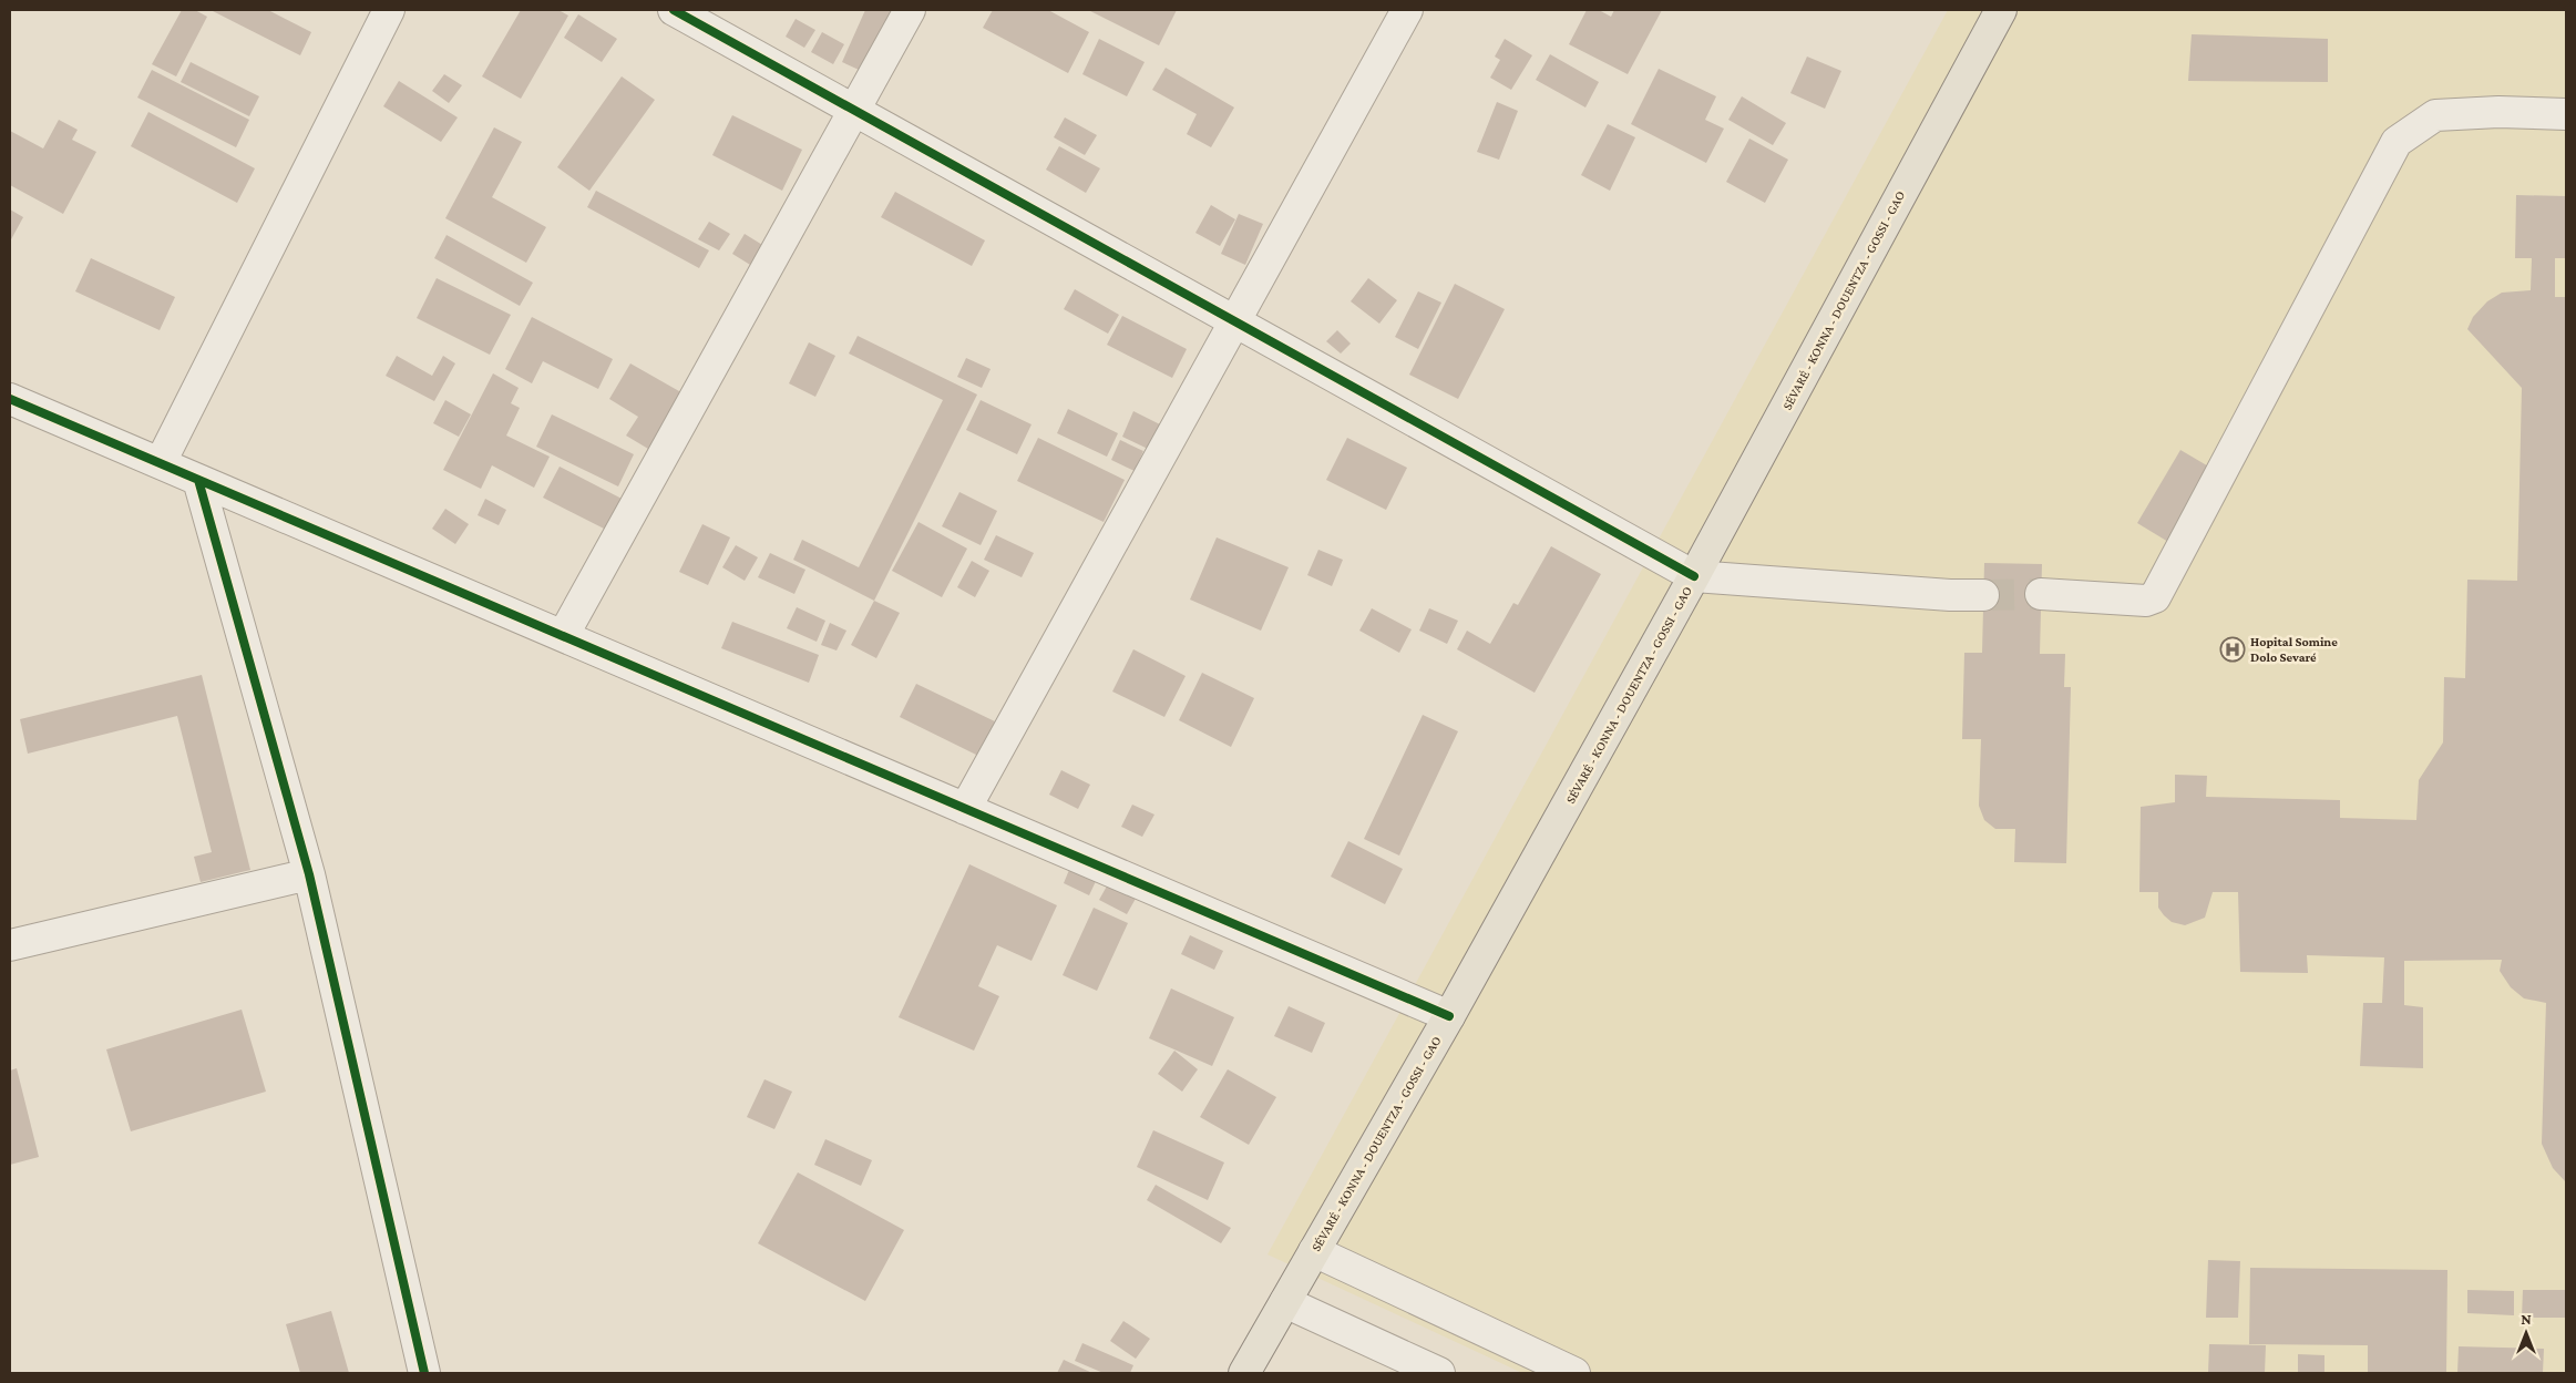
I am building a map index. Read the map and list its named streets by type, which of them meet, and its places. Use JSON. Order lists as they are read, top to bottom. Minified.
{"streets":{"main road":["SÉVARÉ - KONNA - DOUENTZA - GOSSI - GAO"]},"places":{"hospital":["Hopital Somine Dolo Sevaré"]},"north":"top"}
